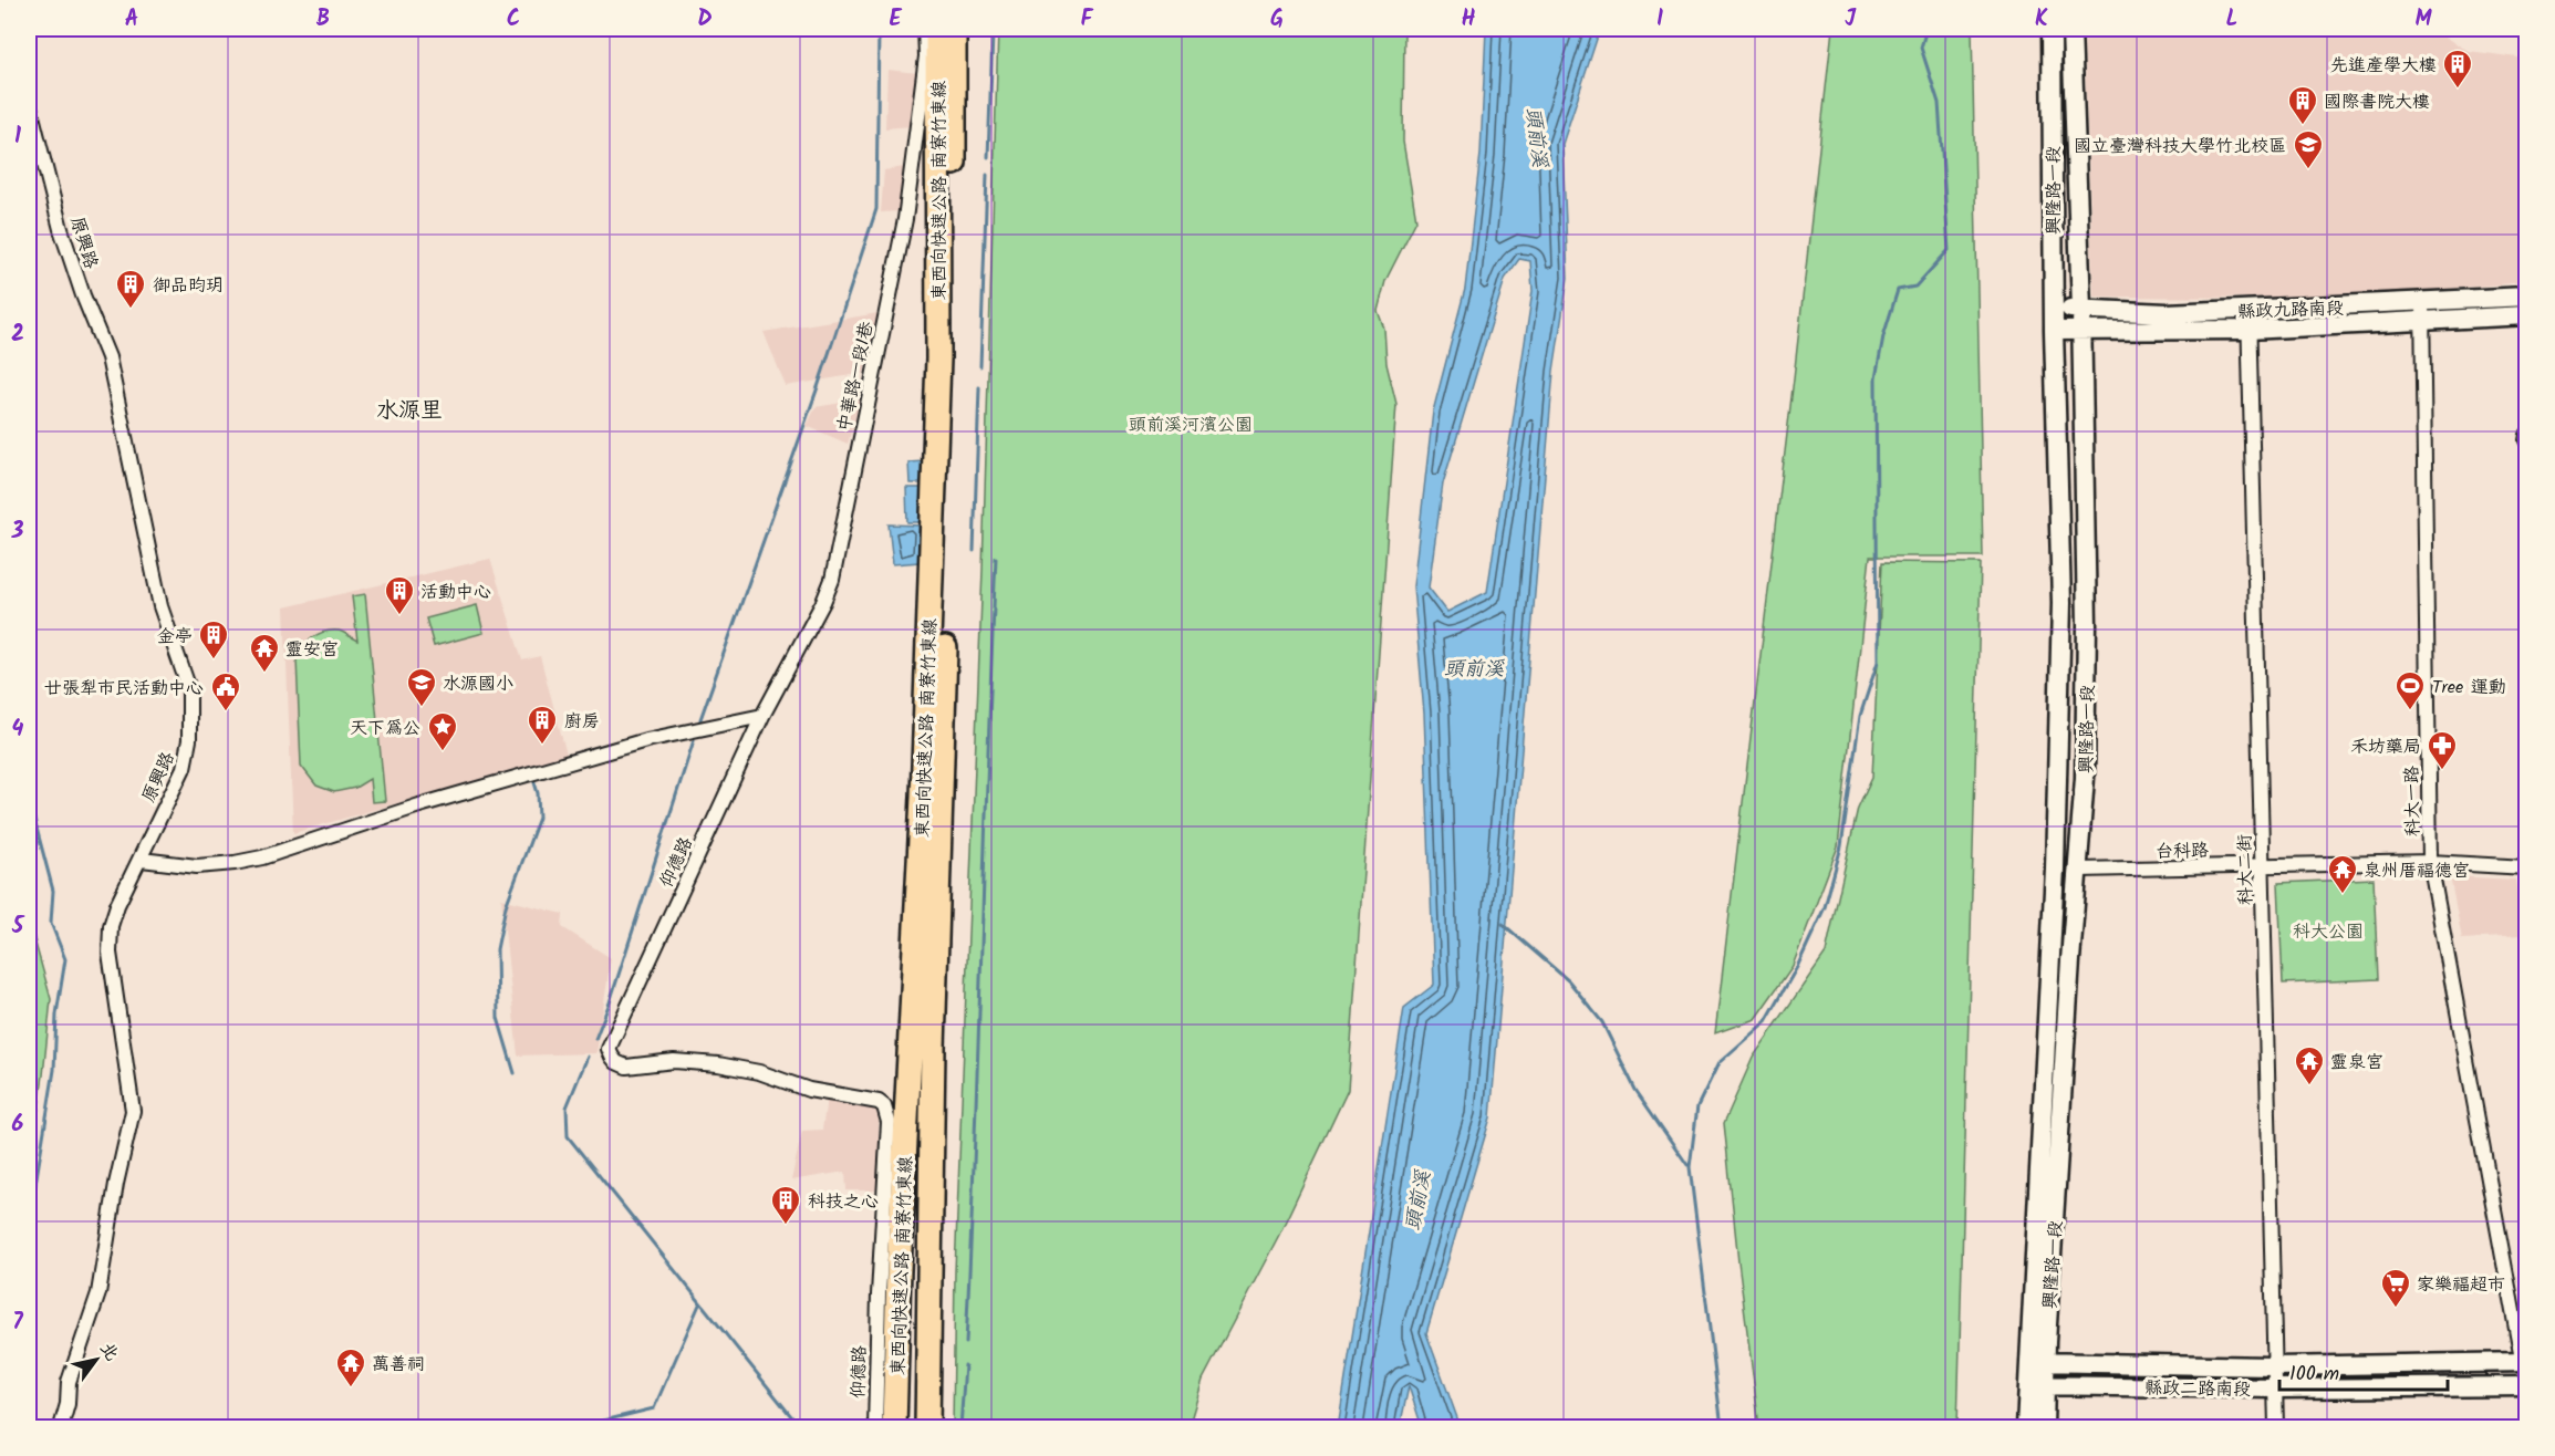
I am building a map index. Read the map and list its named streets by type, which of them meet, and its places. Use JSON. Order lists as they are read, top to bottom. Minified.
{"streets":{"highway":["東西向快速公路 南寮竹東線"],"street":["興隆路一段","原興路","縣政九路南段","中華路一段1巷","科大一路","台科路","仰德路","科大二街","縣政二路南段"]},"crossings":[["興隆路一段","縣政九路南段"],["興隆路一段","台科路"],["興隆路一段","縣政二路南段"],["縣政九路南段","科大一路"],["縣政九路南段","科大二街"],["中華路一段1巷","仰德路"],["科大一路","台科路"],["科大一路","縣政二路南段"],["台科路","科大二街"],["科大二街","縣政二路南段"]],"districts":["水源里"],"water":["頭前溪"],"parks":["頭前溪河濱公園","科大公園"],"places":{"building":["先進產學大樓","國際書院大樓","御品昀玥","活動中心","金亭","廚房","科技之心"],"school or university":["國立臺灣科技大學竹北校區","水源國小"],"temple":["靈安宮","泉州厝福德宮","靈泉宮","萬善祠"],"sports":["Tree 運動"],"public building":["廿張犁市民活動中心"],"place":["天下為公"],"pharmacy":["禾坊藥局"],"supermarket":["家樂福超市"]},"scale_bar":"100 m","north":"top right","grid":{"columns":["A","B","C","D","E","F","G","H","I","J","K","L","M"],"rows":["1","2","3","4","5","6","7"]}}
